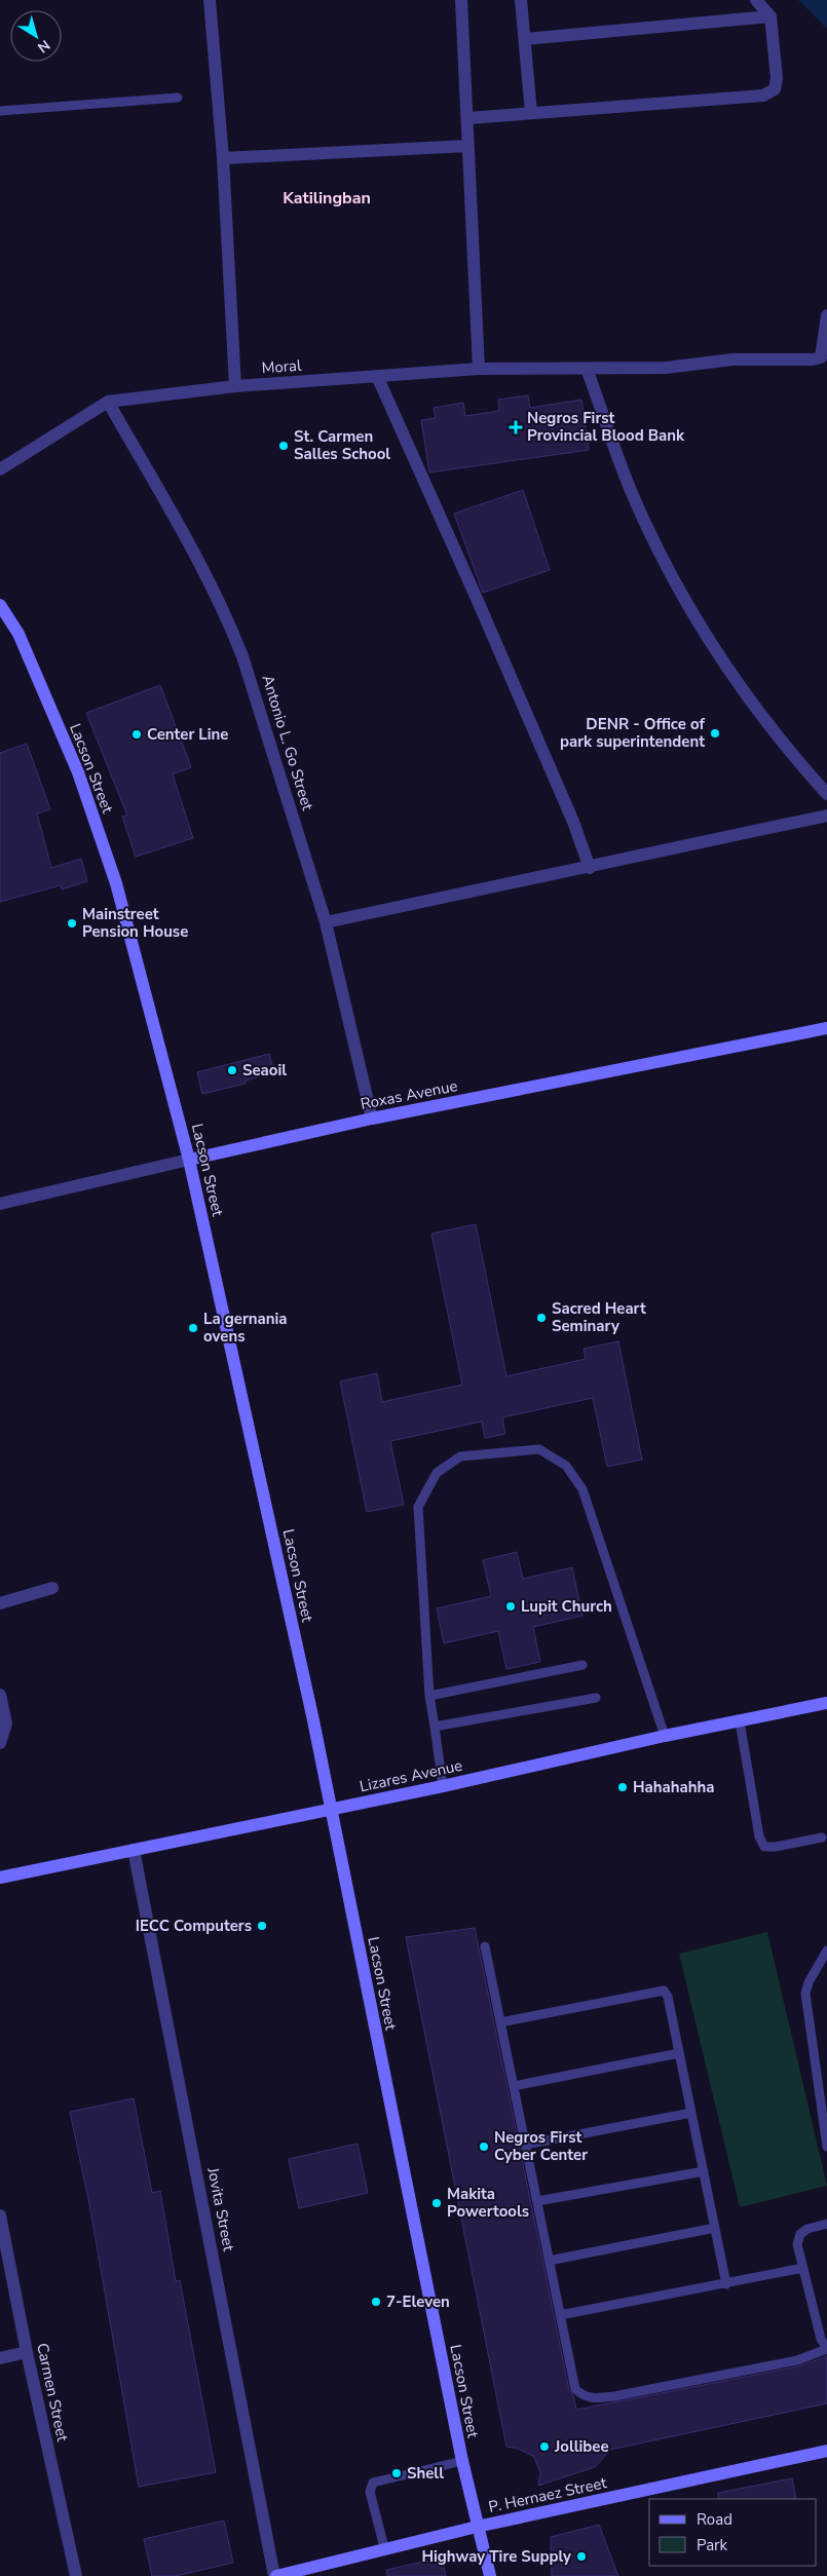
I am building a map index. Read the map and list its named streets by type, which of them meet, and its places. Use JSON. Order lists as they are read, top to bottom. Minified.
{"streets":{"main road":["Lacson Street","Roxas Avenue","Lizares Avenue","P. Hernaez Street"],"street":["Moral","Antonio L. Go Street","Jovita Street","Carmen Street"]},"crossings":[["Moral","Antonio L. Go Street"],["Antonio L. Go Street","Roxas Avenue"],["Lacson Street","Roxas Avenue"],["Lacson Street","Lizares Avenue"],["Lacson Street","P. Hernaez Street"],["Lizares Avenue","Jovita Street"],["Jovita Street","P. Hernaez Street"]],"districts":["Katilingban"],"places":{"health":["Negros First Provincial Blood Bank"],"other":["St. Carmen Salles School","DENR - Office of park superintendent","Center Line","Mainstreet Pension House","Seaoil","Sacred Heart Seminary","La gernania ovens","Lupit Church","Hahahahha","IECC Computers","Negros First Cyber Center","Makita Powertools","7-Eleven","Jollibee","Shell","Highway Tire Supply"]},"legend":["Road","Park"],"north":"bottom right"}
